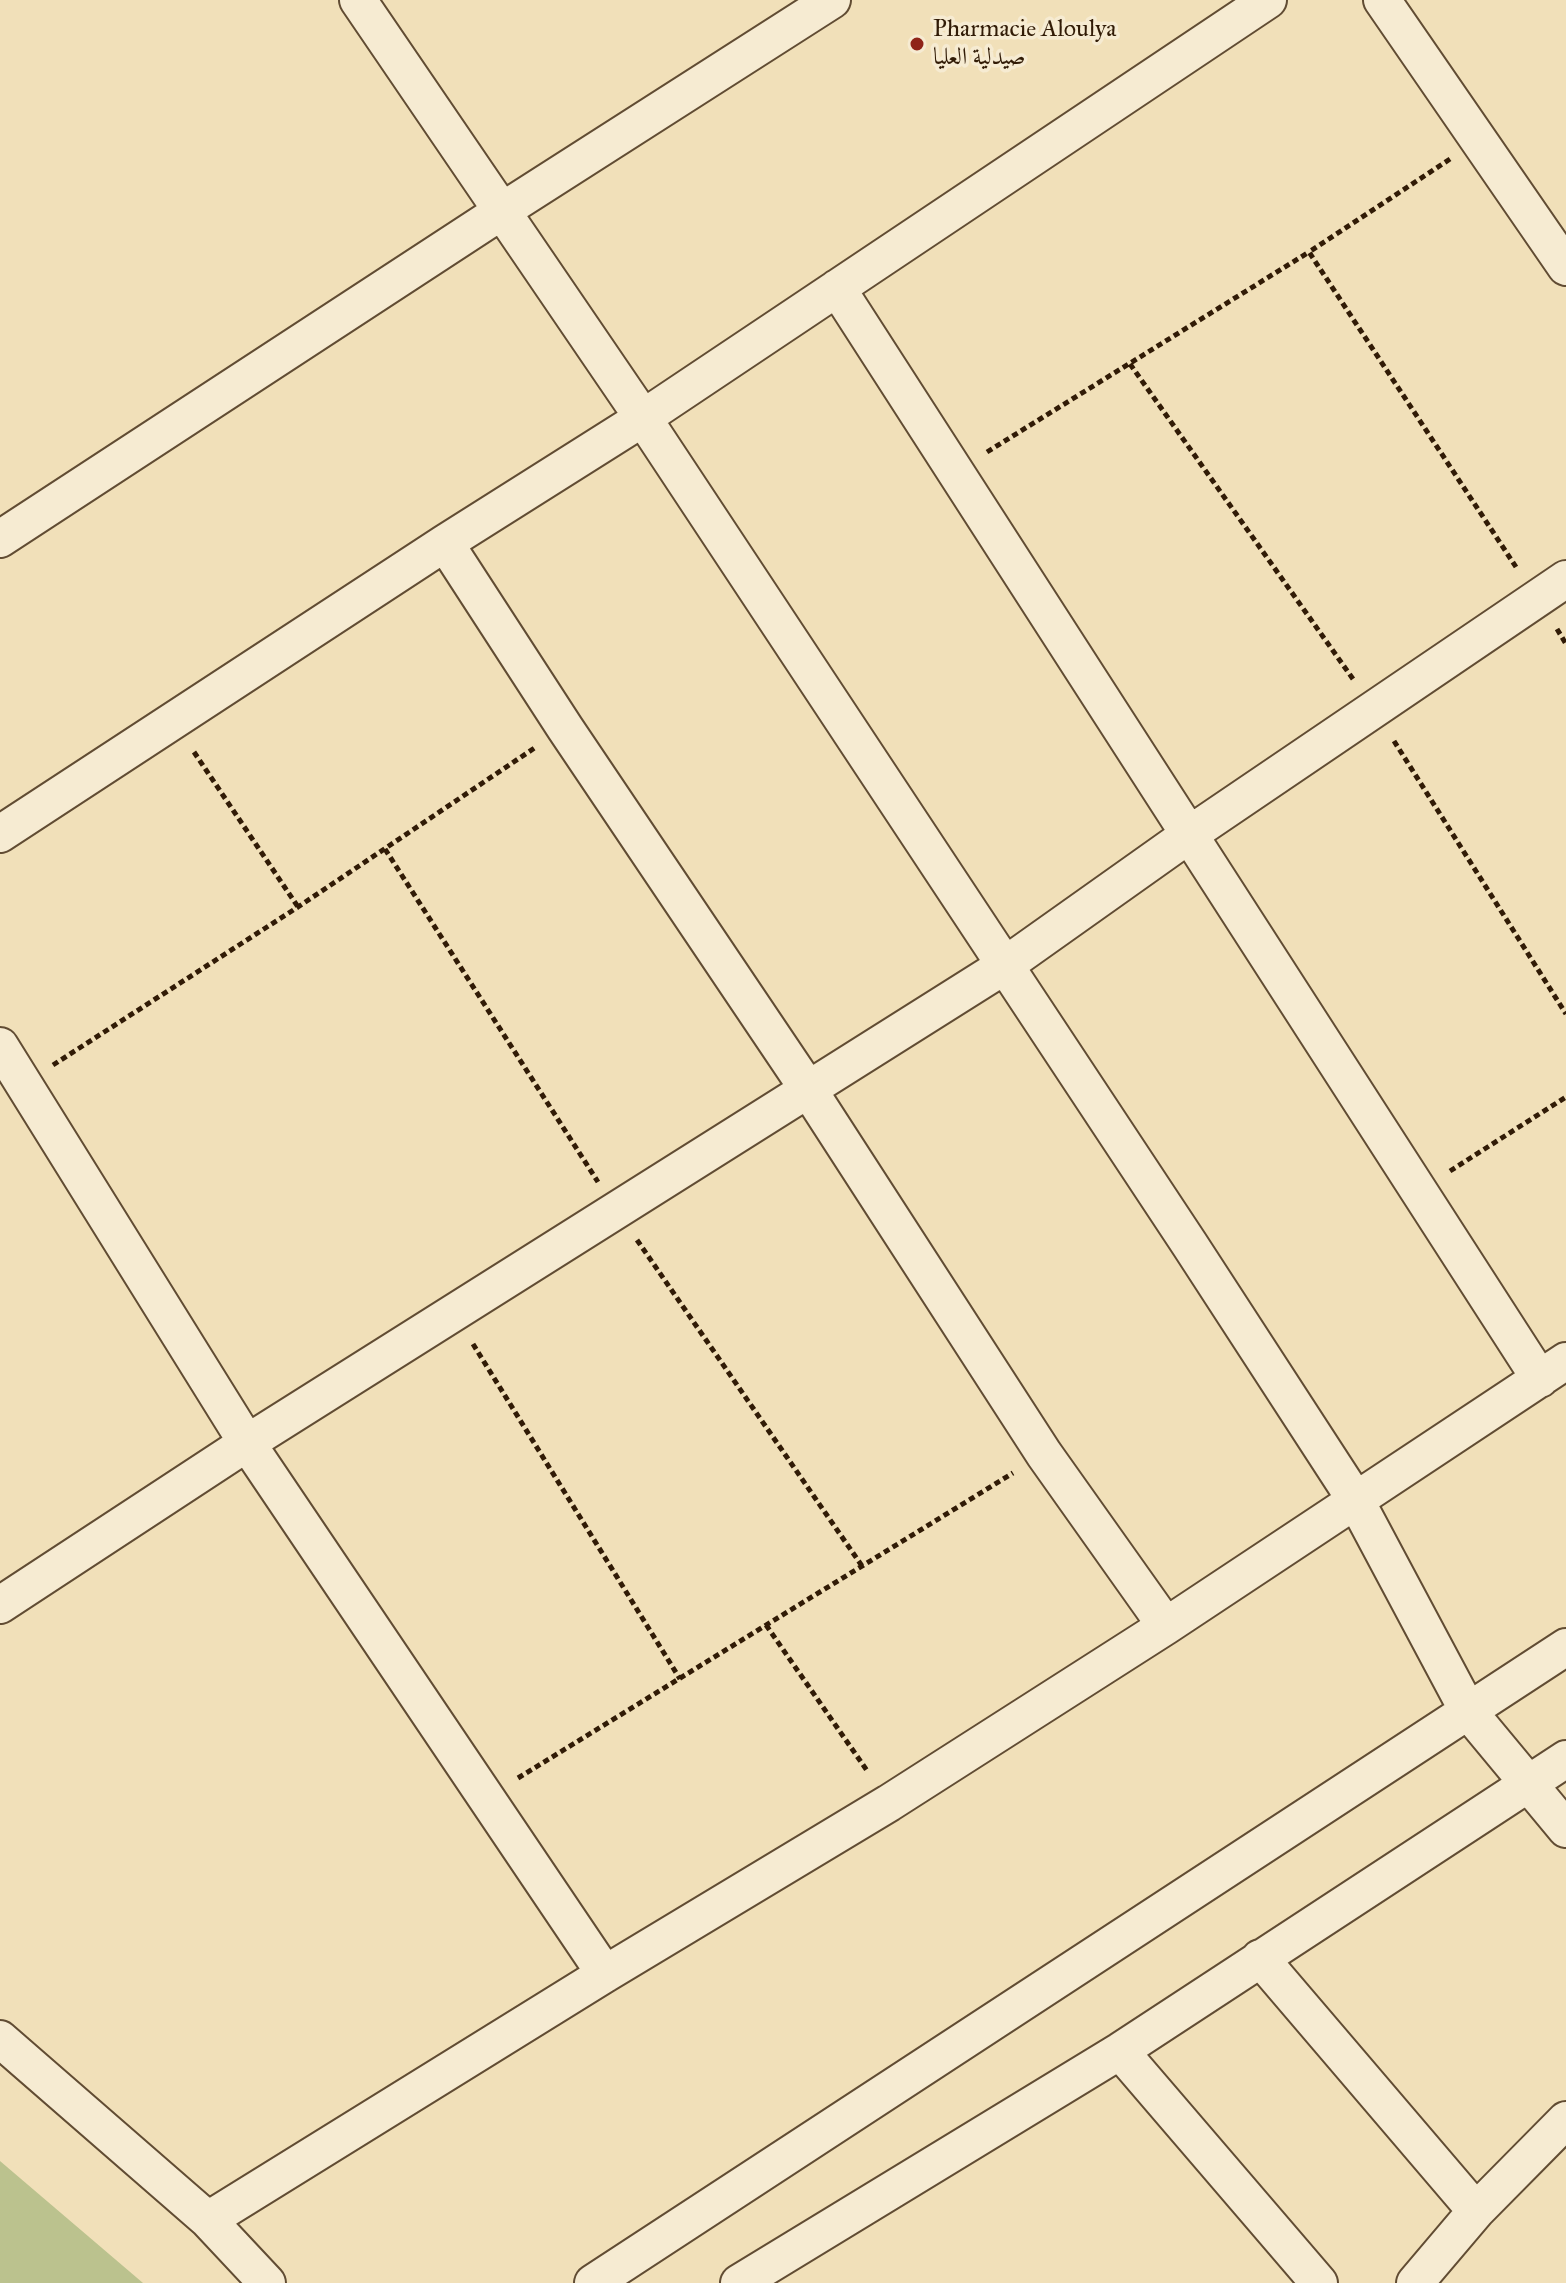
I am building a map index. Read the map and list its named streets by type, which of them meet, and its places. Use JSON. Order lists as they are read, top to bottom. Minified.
{"places":["Pharmacie Aloulya صيدلية العليا"]}
